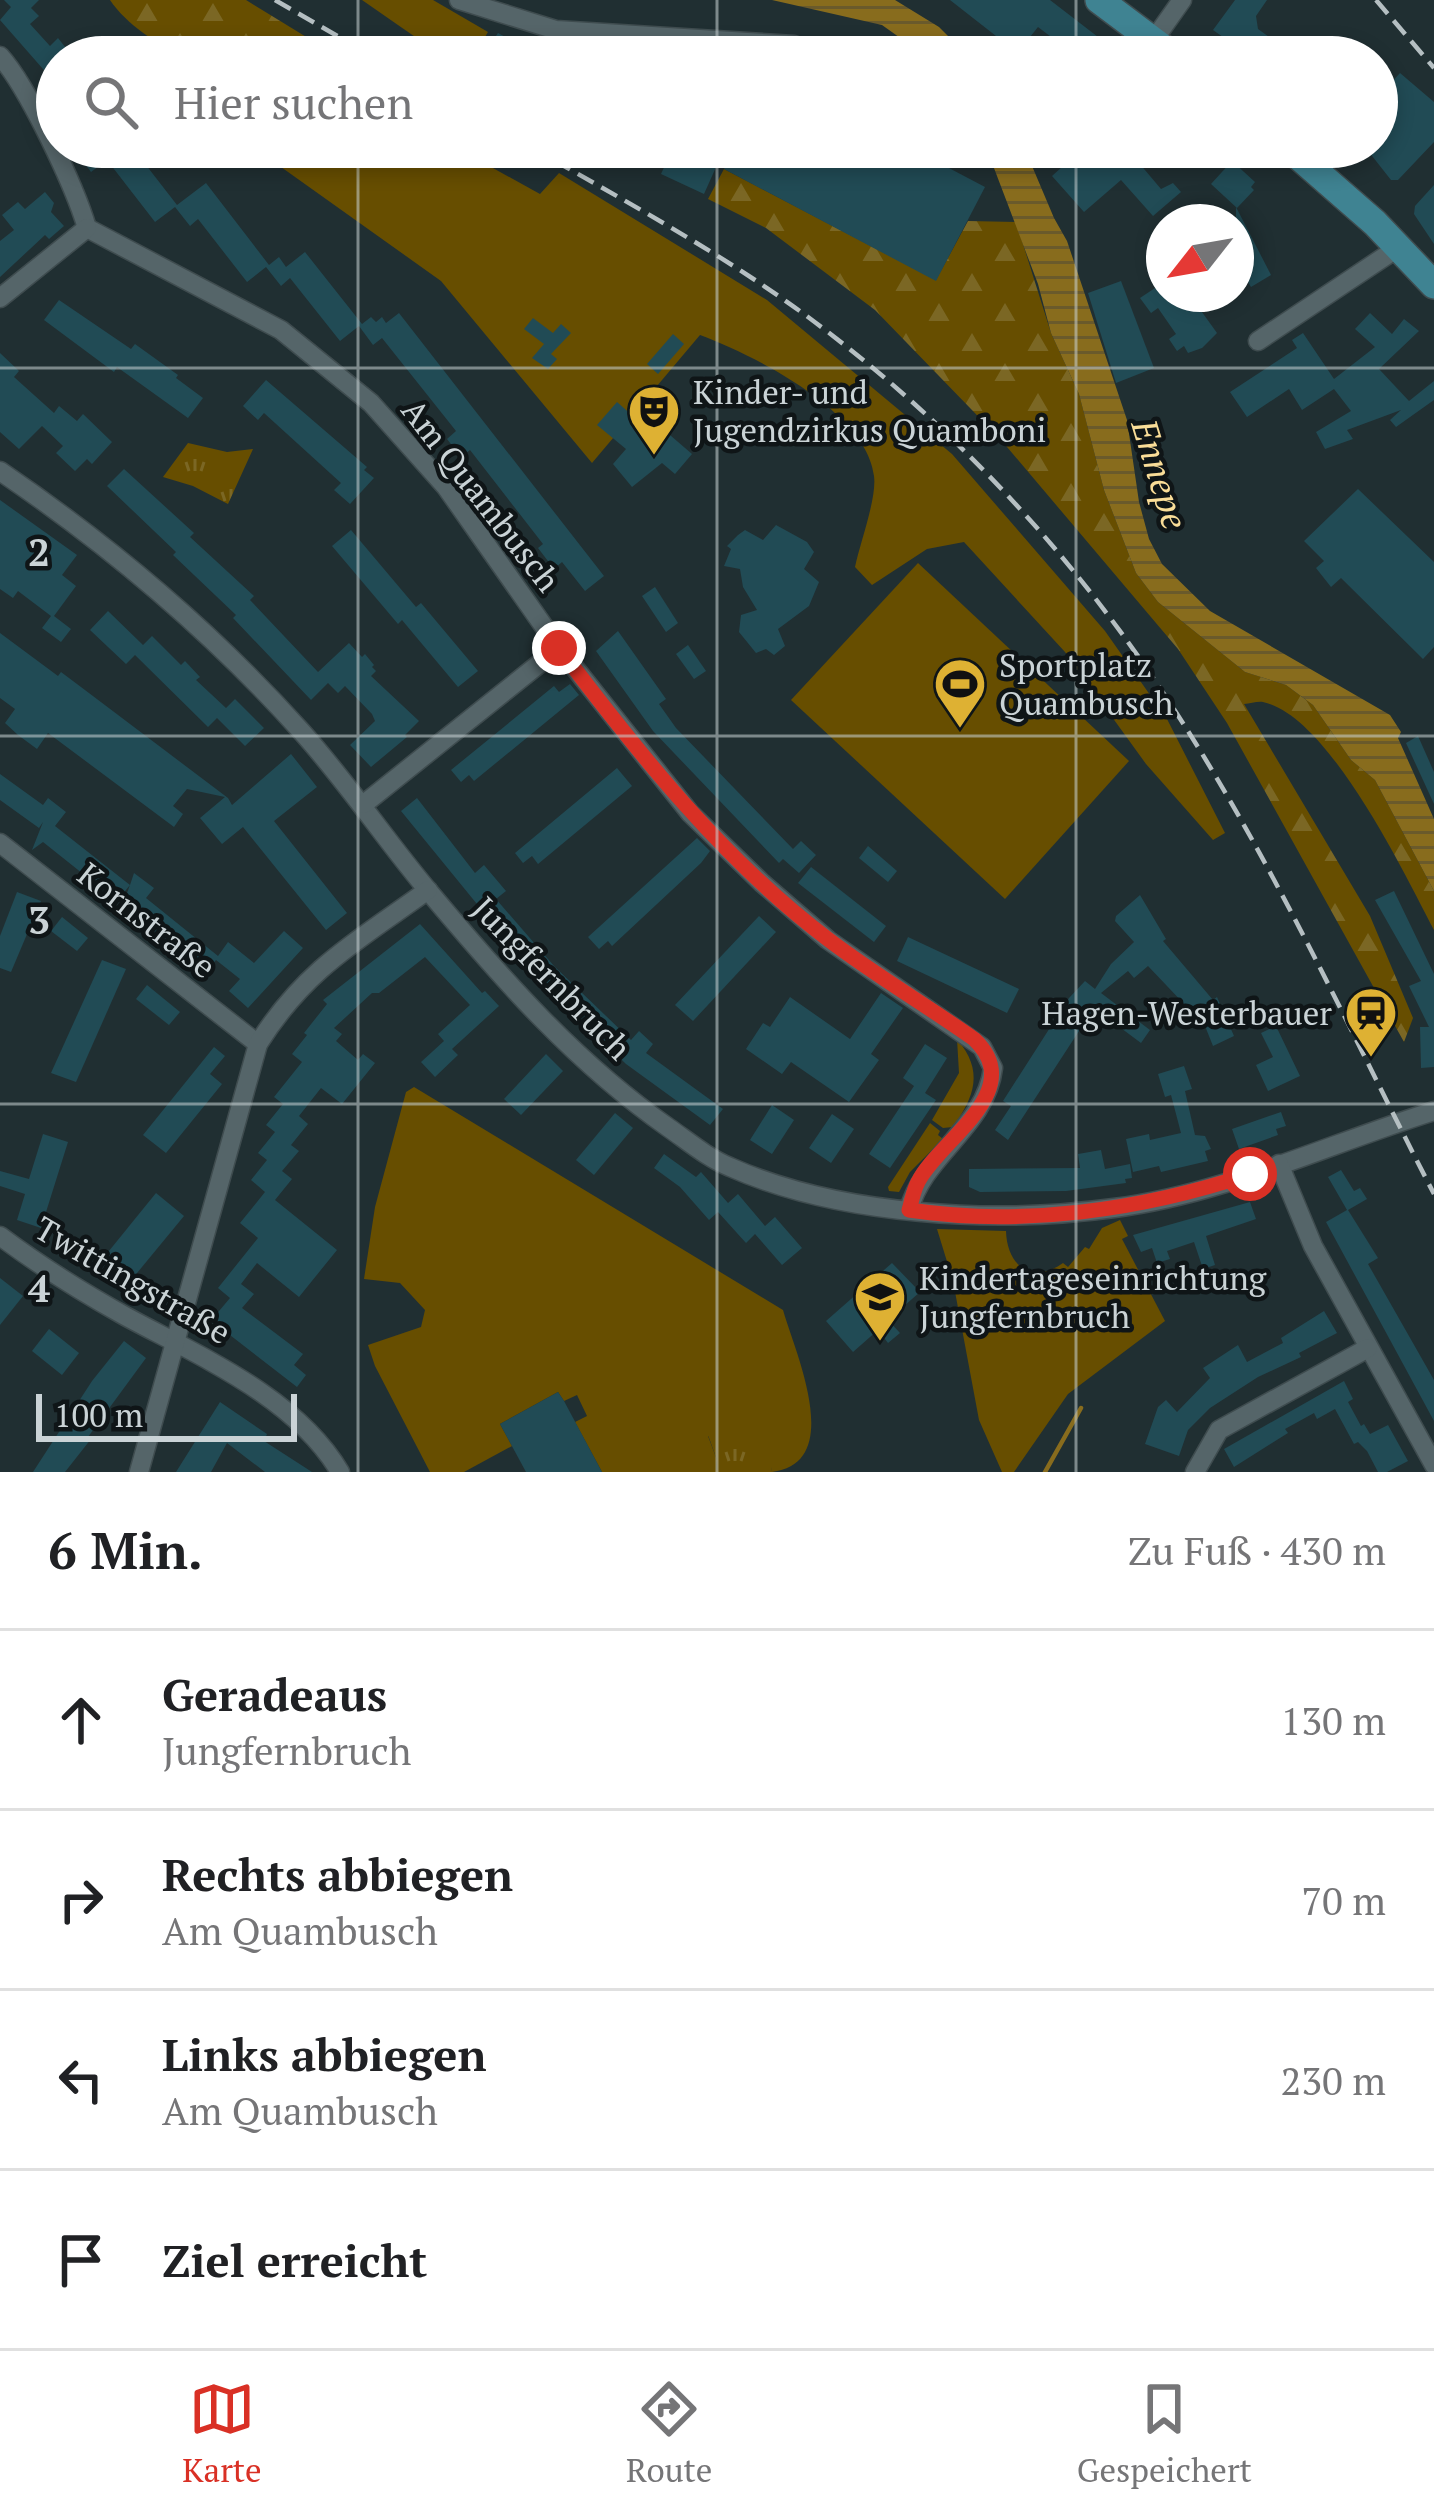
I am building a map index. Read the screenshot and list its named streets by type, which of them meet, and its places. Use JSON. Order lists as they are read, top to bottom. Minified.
{"streets":{"street":["Am Quambusch","Kornstraße","Jungfernbruch","Twittingstraße"]},"crossings":[["Am Quambusch","Jungfernbruch"]],"water":["Ennepe"],"places":{"theatre":["Kinder- und Jugendzirkus Quamboni"],"sports":["Sportplatz Quambusch"],"station":["Hagen-Westerbauer"],"school or university":["Kindertageseinrichtung Jungfernbruch"]},"scale_bar":"100 m","north":"bottom left","page":{"search":"Hier suchen","scale":"100 m","heading":["6 Min.","Zu Fuß · 430 m"],"list":[["Geradeaus","Jungfernbruch","130 m"],["Rechts abbiegen","Am Quambusch","70 m"],["Links abbiegen","Am Quambusch","230 m"],"Ziel erreicht"],"nav":["Karte","Route","Gespeichert"]},"grid":{"rows":["2","3","4"]}}
